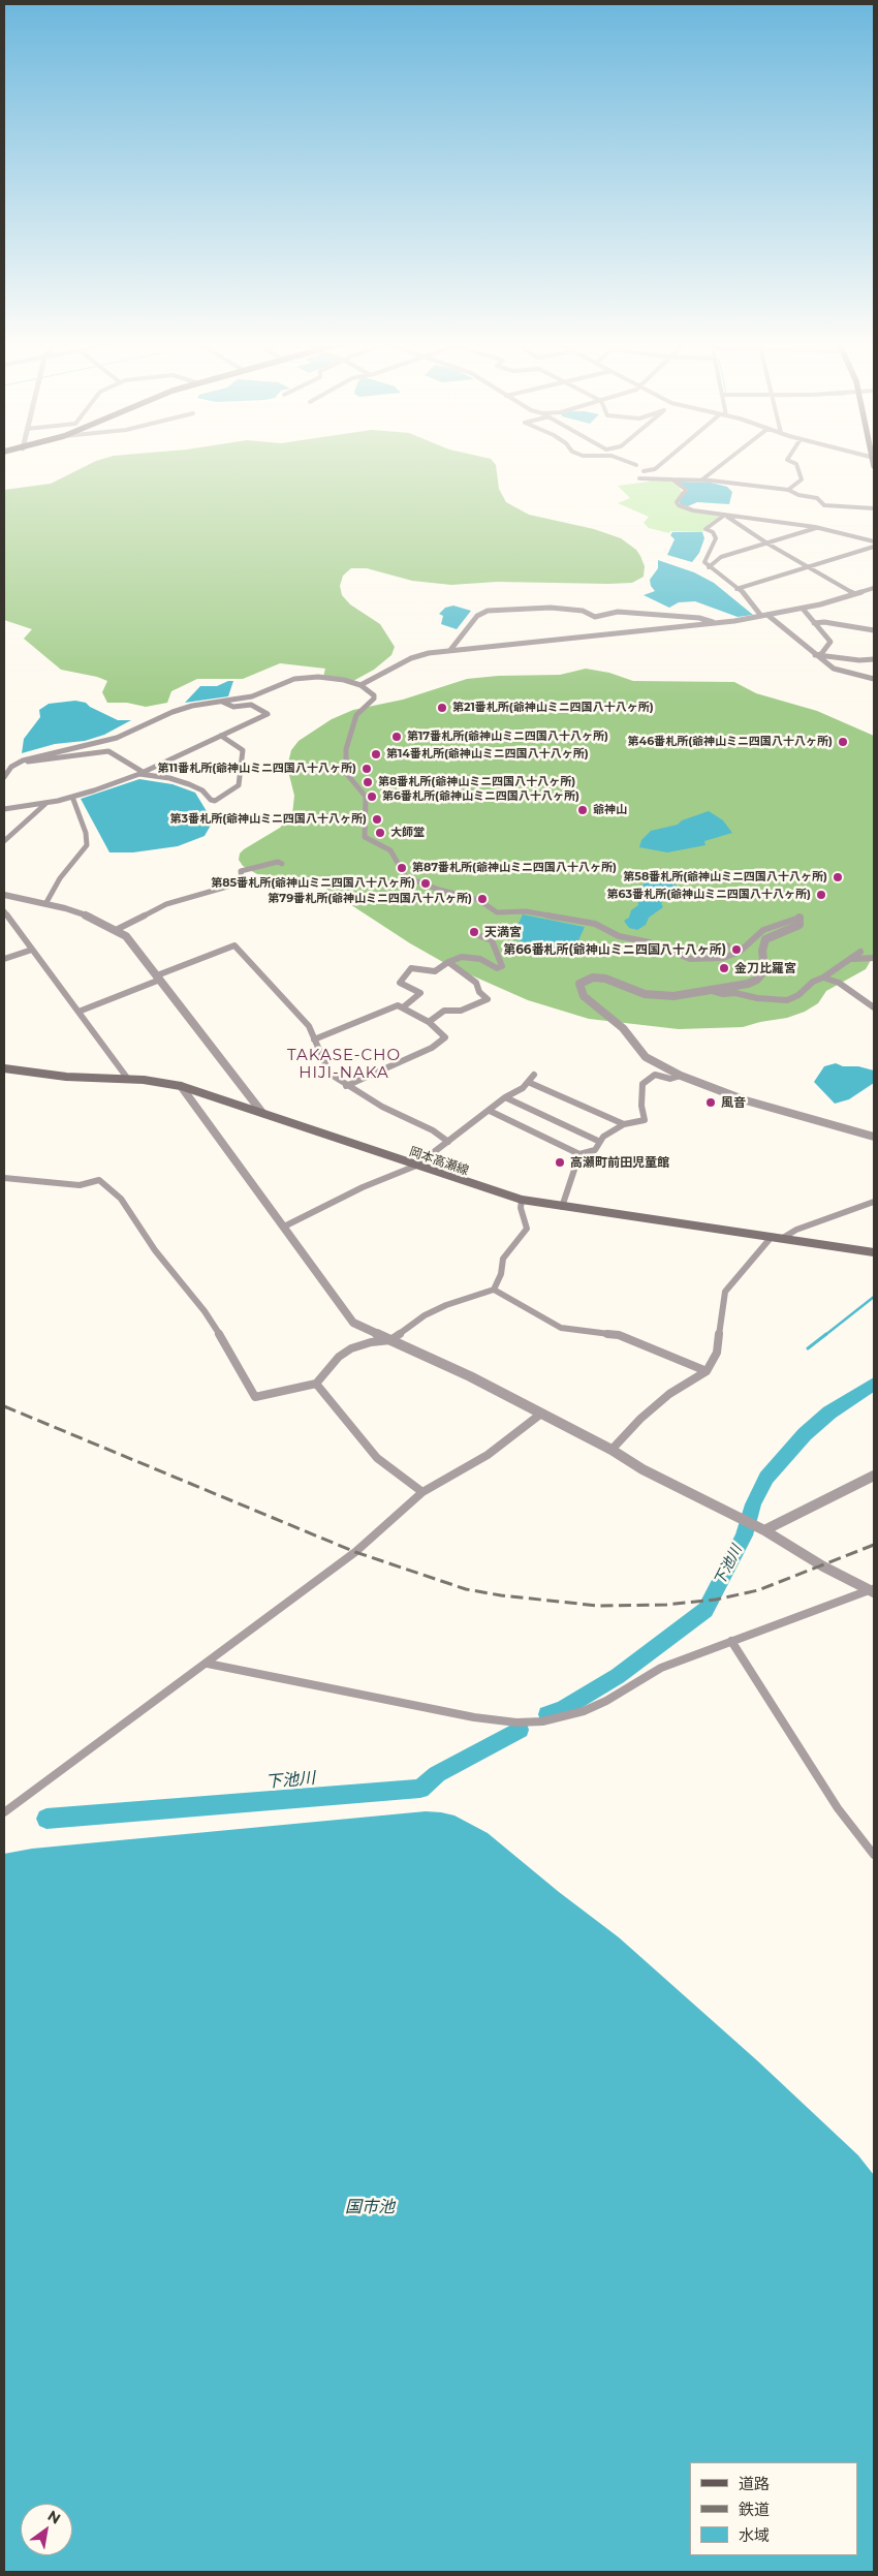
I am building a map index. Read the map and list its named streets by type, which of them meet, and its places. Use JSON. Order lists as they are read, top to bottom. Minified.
{"streets":{"main road":["岡本高瀬線"]},"districts":["TAKASE-CHO HIJI-NAKA"],"water":["下池川","国市池"],"places":["第21番札所(爺神山ミニ四国八十八ヶ所)","第17番札所(爺神山ミニ四国八十八ヶ所)","第46番札所(爺神山ミニ四国八十八ヶ所)","第14番札所(爺神山ミニ四国八十八ヶ所)","第11番札所(爺神山ミニ四国八十八ヶ所)","第8番札所(爺神山ミニ四国八十八ヶ所)","第6番札所(爺神山ミニ四国八十八ヶ所)","爺神山","第3番札所(爺神山ミニ四国八十八ヶ所)","大師堂","第87番札所(爺神山ミニ四国八十八ヶ所)","第58番札所(爺神山ミニ四国八十八ヶ所)","第85番札所(爺神山ミニ四国八十八ヶ所)","第63番札所(爺神山ミニ四国八十八ヶ所)","第79番札所(爺神山ミニ四国八十八ヶ所)","天満宮","第66番札所(爺神山ミニ四国八十八ヶ所)","金刀比羅宮","風音","高瀬町前田児童館"],"legend":["道路","鉄道","水域"],"north":"top right"}
